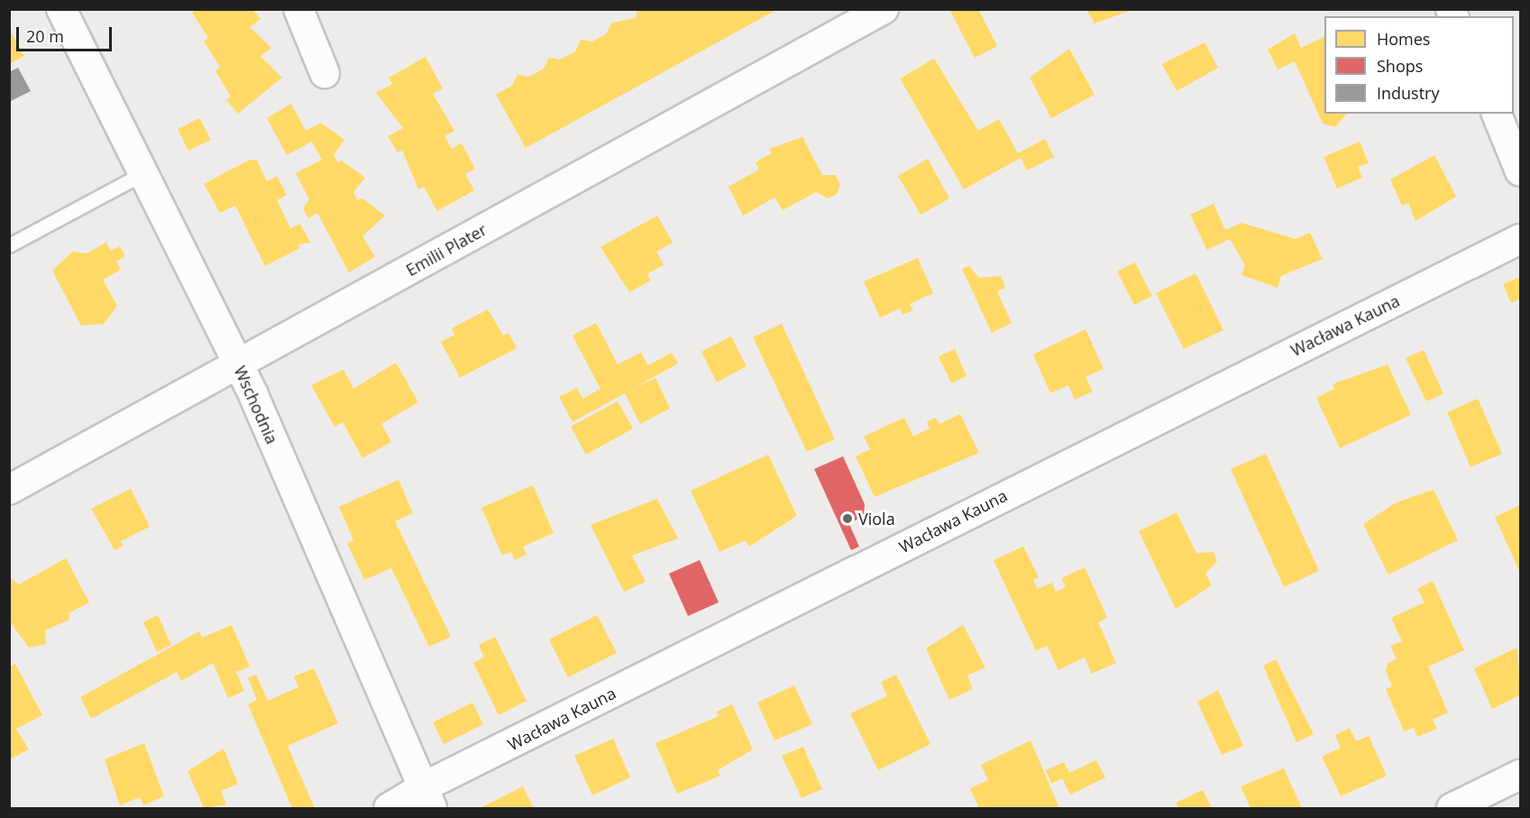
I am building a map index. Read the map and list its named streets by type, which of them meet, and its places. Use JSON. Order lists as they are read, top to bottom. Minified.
{"streets":{"street":["Emilii Plater","Wacława Kauna","Wschodnia"]},"crossings":[["Emilii Plater","Wschodnia"],["Wacława Kauna","Wschodnia"]],"places":["Viola"],"legend":["Homes","Shops","Industry"],"scale_bar":"20 m"}
